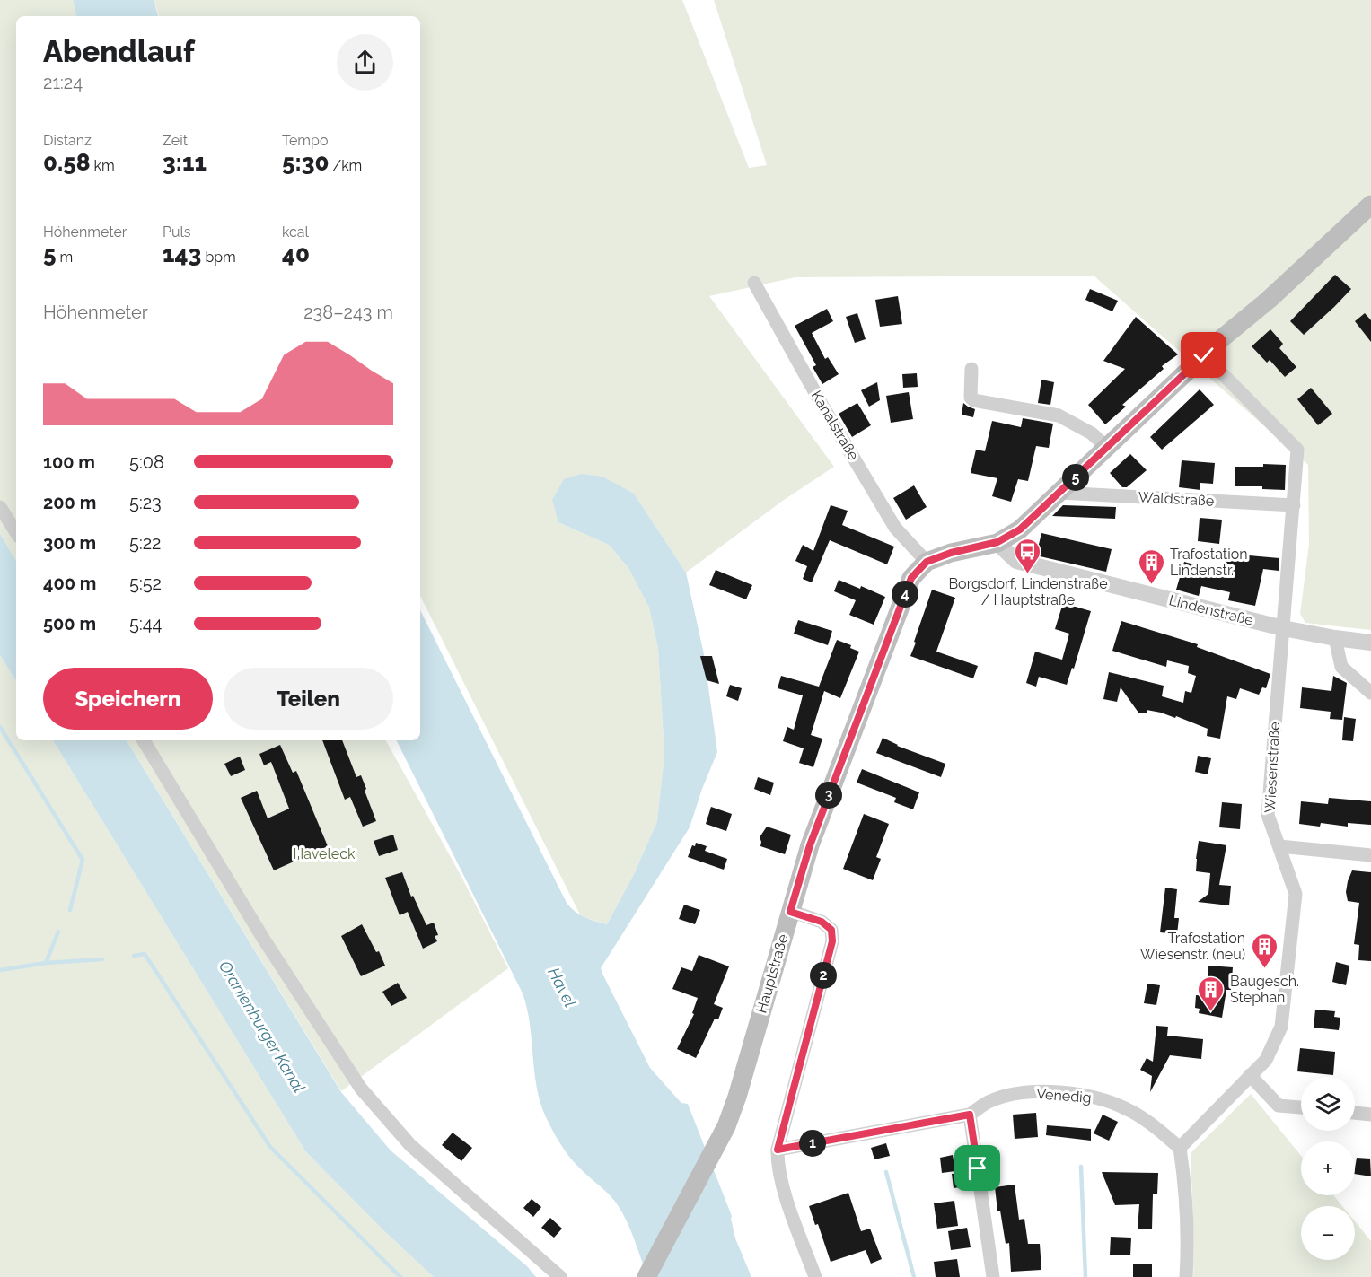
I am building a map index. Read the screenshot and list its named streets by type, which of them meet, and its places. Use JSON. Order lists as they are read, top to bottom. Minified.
{"streets":{"main road":["Hauptstraße"],"street":["Kanalstraße","Waldstraße","Lindenstraße","Wiesenstraße","Venedig"]},"crossings":[["Kanalstraße","Hauptstraße"],["Lindenstraße","Wiesenstraße"]],"water":["Havel","Oranienburger Kanal"],"parks":["Haveleck"],"places":{"bus stop":["Borgsdorf, Lindenstraße / Hauptstraße"],"building":["Trafostation Lindenstr.","Trafostation Wiesenstr. (neu)","Baugesch. Stephan"]},"page":{"heading":["Abendlauf","21:24"],"stats":[["Distanz","0.58 km"],["Zeit","3:11"],["Tempo","5:30 /km"],["Höhenmeter","5 m"],["Puls","143 bpm"],["kcal","40"]],"chart":["Höhenmeter","238–243 m"],"list":[{"name":"100 m","note":"5:08"},{"name":"200 m","note":"5:23"},{"name":"300 m","note":"5:22"},{"name":"400 m","note":"5:52"},{"name":"500 m","note":"5:44"}],"pins":["5","4","3","2","1"],"buttons":["Speichern","Teilen"],"map_buttons":["+","−"]}}
